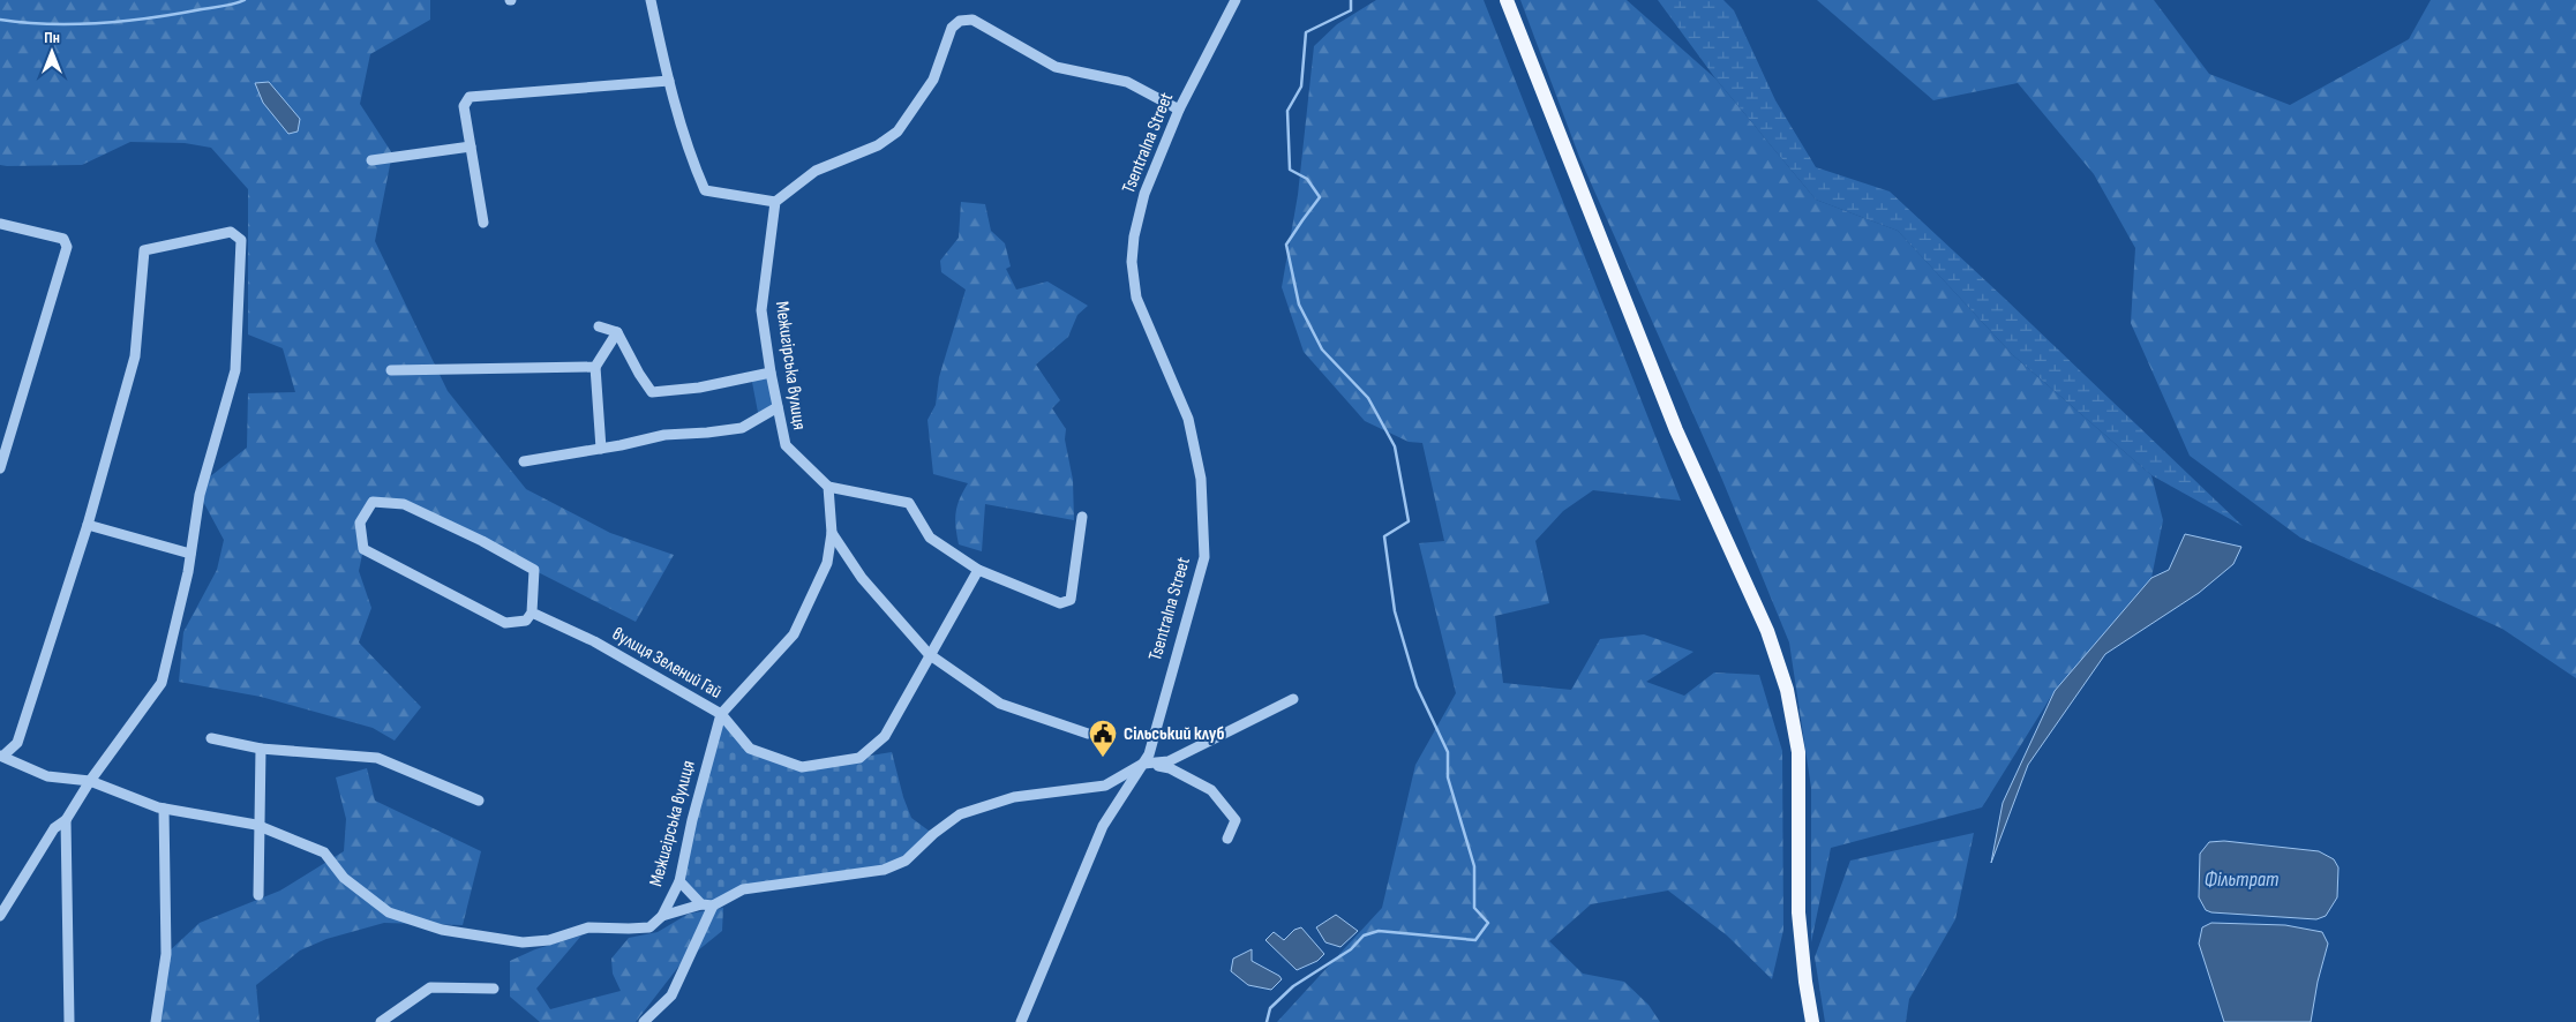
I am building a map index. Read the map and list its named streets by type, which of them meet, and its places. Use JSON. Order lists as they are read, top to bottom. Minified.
{"streets":{"street":["Tsentralna Street","Межигірська вулиця","вулиця Зелений Гай"]},"crossings":[["Межигірська вулиця","вулиця Зелений Гай"]],"water":["Фільтрат"],"places":{"public building":["Сільський клуб"]},"north":"top"}
